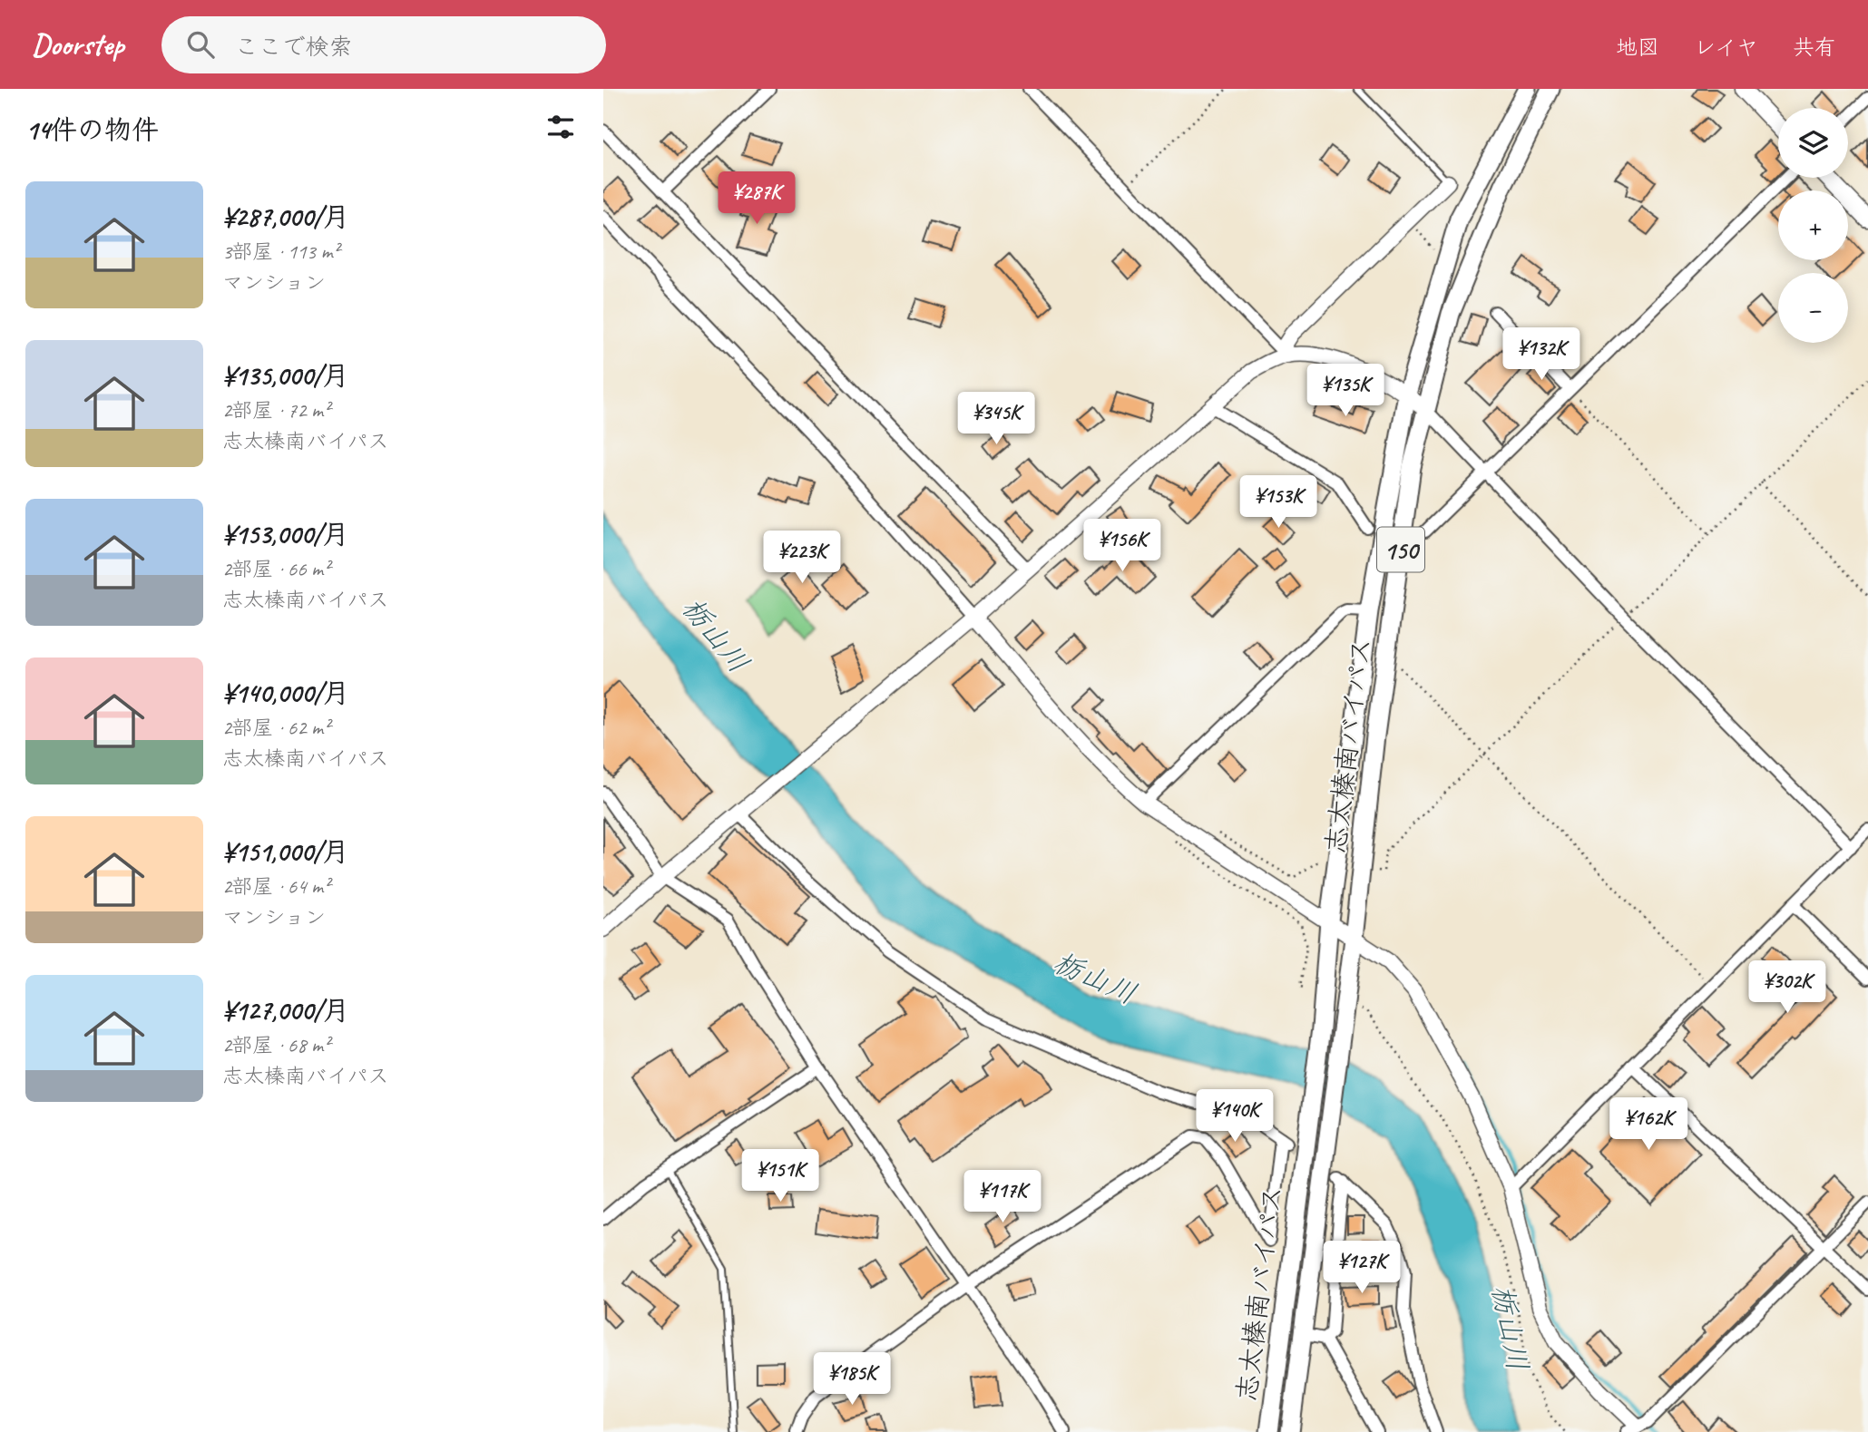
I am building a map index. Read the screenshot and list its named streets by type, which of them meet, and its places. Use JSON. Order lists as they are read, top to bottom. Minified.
{"streets":{"highway":["150","志太榛南バイパス"]},"water":["栃山川"],"page":{"header":"Doorstep","search":"ここで検索","nav":["地図","レイヤ","共有"],"heading":"14件の物件","map_buttons":["+","−"],"list":[{"name":"¥287,000/月","note":"3部屋 · 113 m² · マンション"},{"name":"¥135,000/月","note":"2部屋 · 72 m² · 志太榛南バイパス"},{"name":"¥153,000/月","note":"2部屋 · 66 m² · 志太榛南バイパス"},{"name":"¥140,000/月","note":"2部屋 · 62 m² · 志太榛南バイパス"},{"name":"¥151,000/月","note":"2部屋 · 64 m² · マンション"},{"name":"¥127,000/月","note":"2部屋 · 68 m² · 志太榛南バイパス"}],"price":["¥287K","¥132K","¥135K","¥345K","¥153K","¥156K","¥223K","¥302K","¥140K","¥162K","¥151K","¥117K","¥127K","¥185K"]}}
